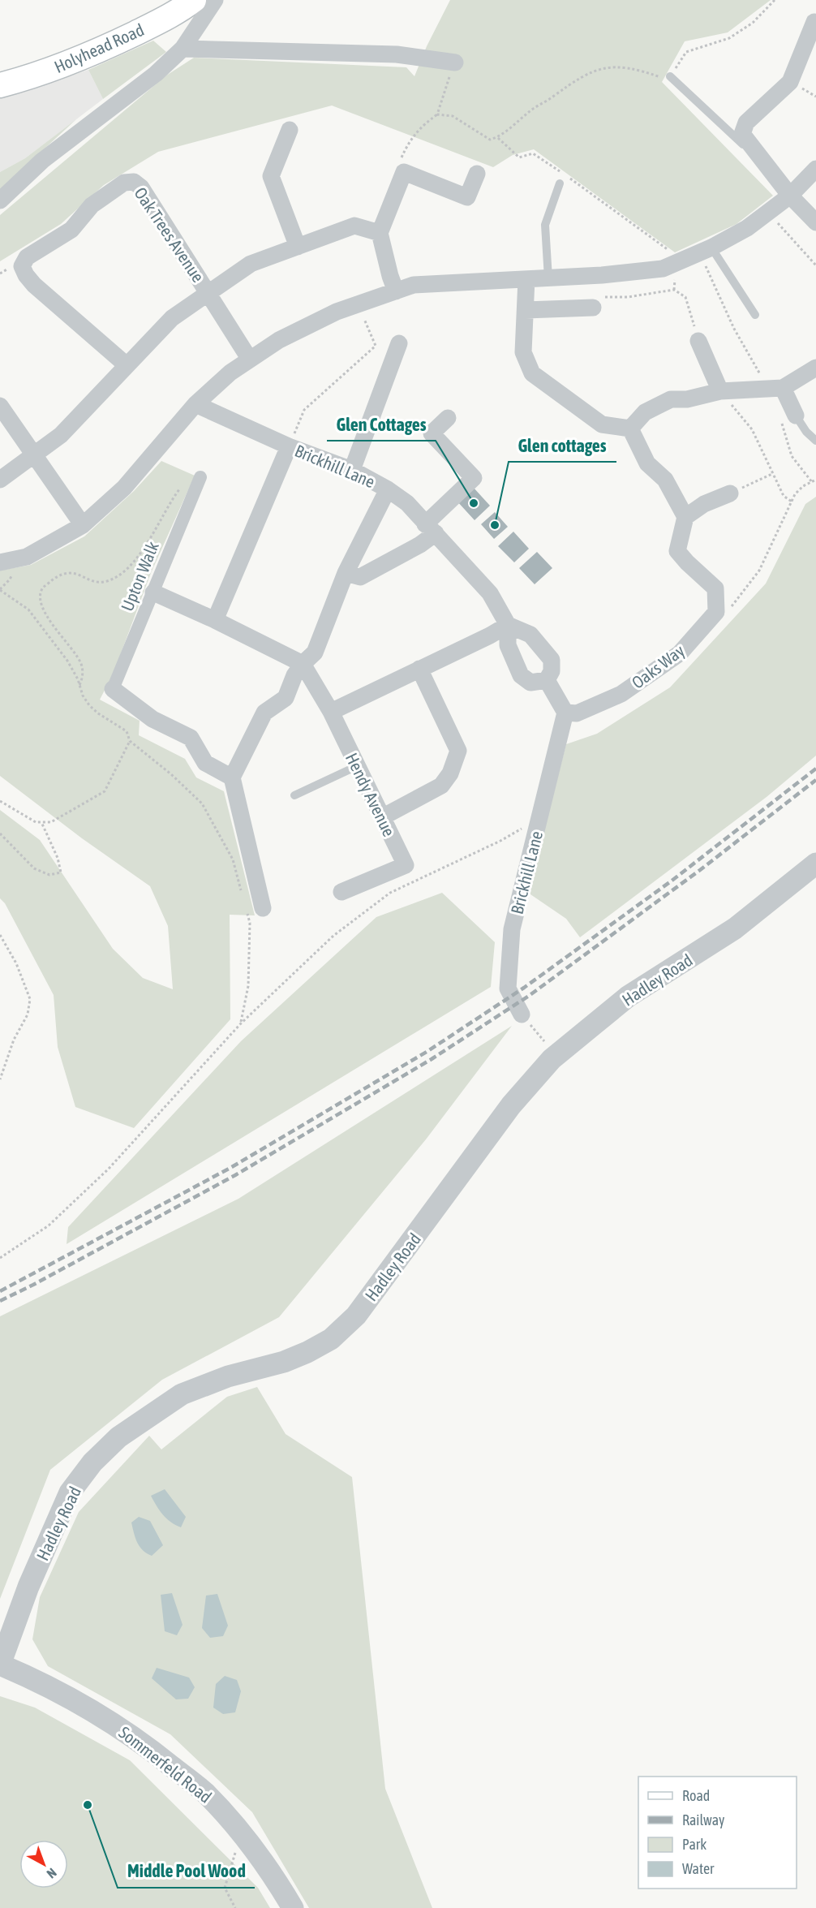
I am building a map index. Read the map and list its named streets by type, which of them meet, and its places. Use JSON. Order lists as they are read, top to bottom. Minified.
{"streets":{"main road":["Holyhead Road"],"street":["Oak Trees Avenue","Brickhill Lane","Upton Walk","Oaks Way","Hendy Avenue","Hadley Road","Sommerfeld Road"]},"crossings":[["Brickhill Lane","Oaks Way"],["Hadley Road","Sommerfeld Road"]],"places":["Glen Cottages","Glen cottages","Middle Pool Wood"],"legend":["Road","Railway","Park","Water"],"north":"bottom right"}
